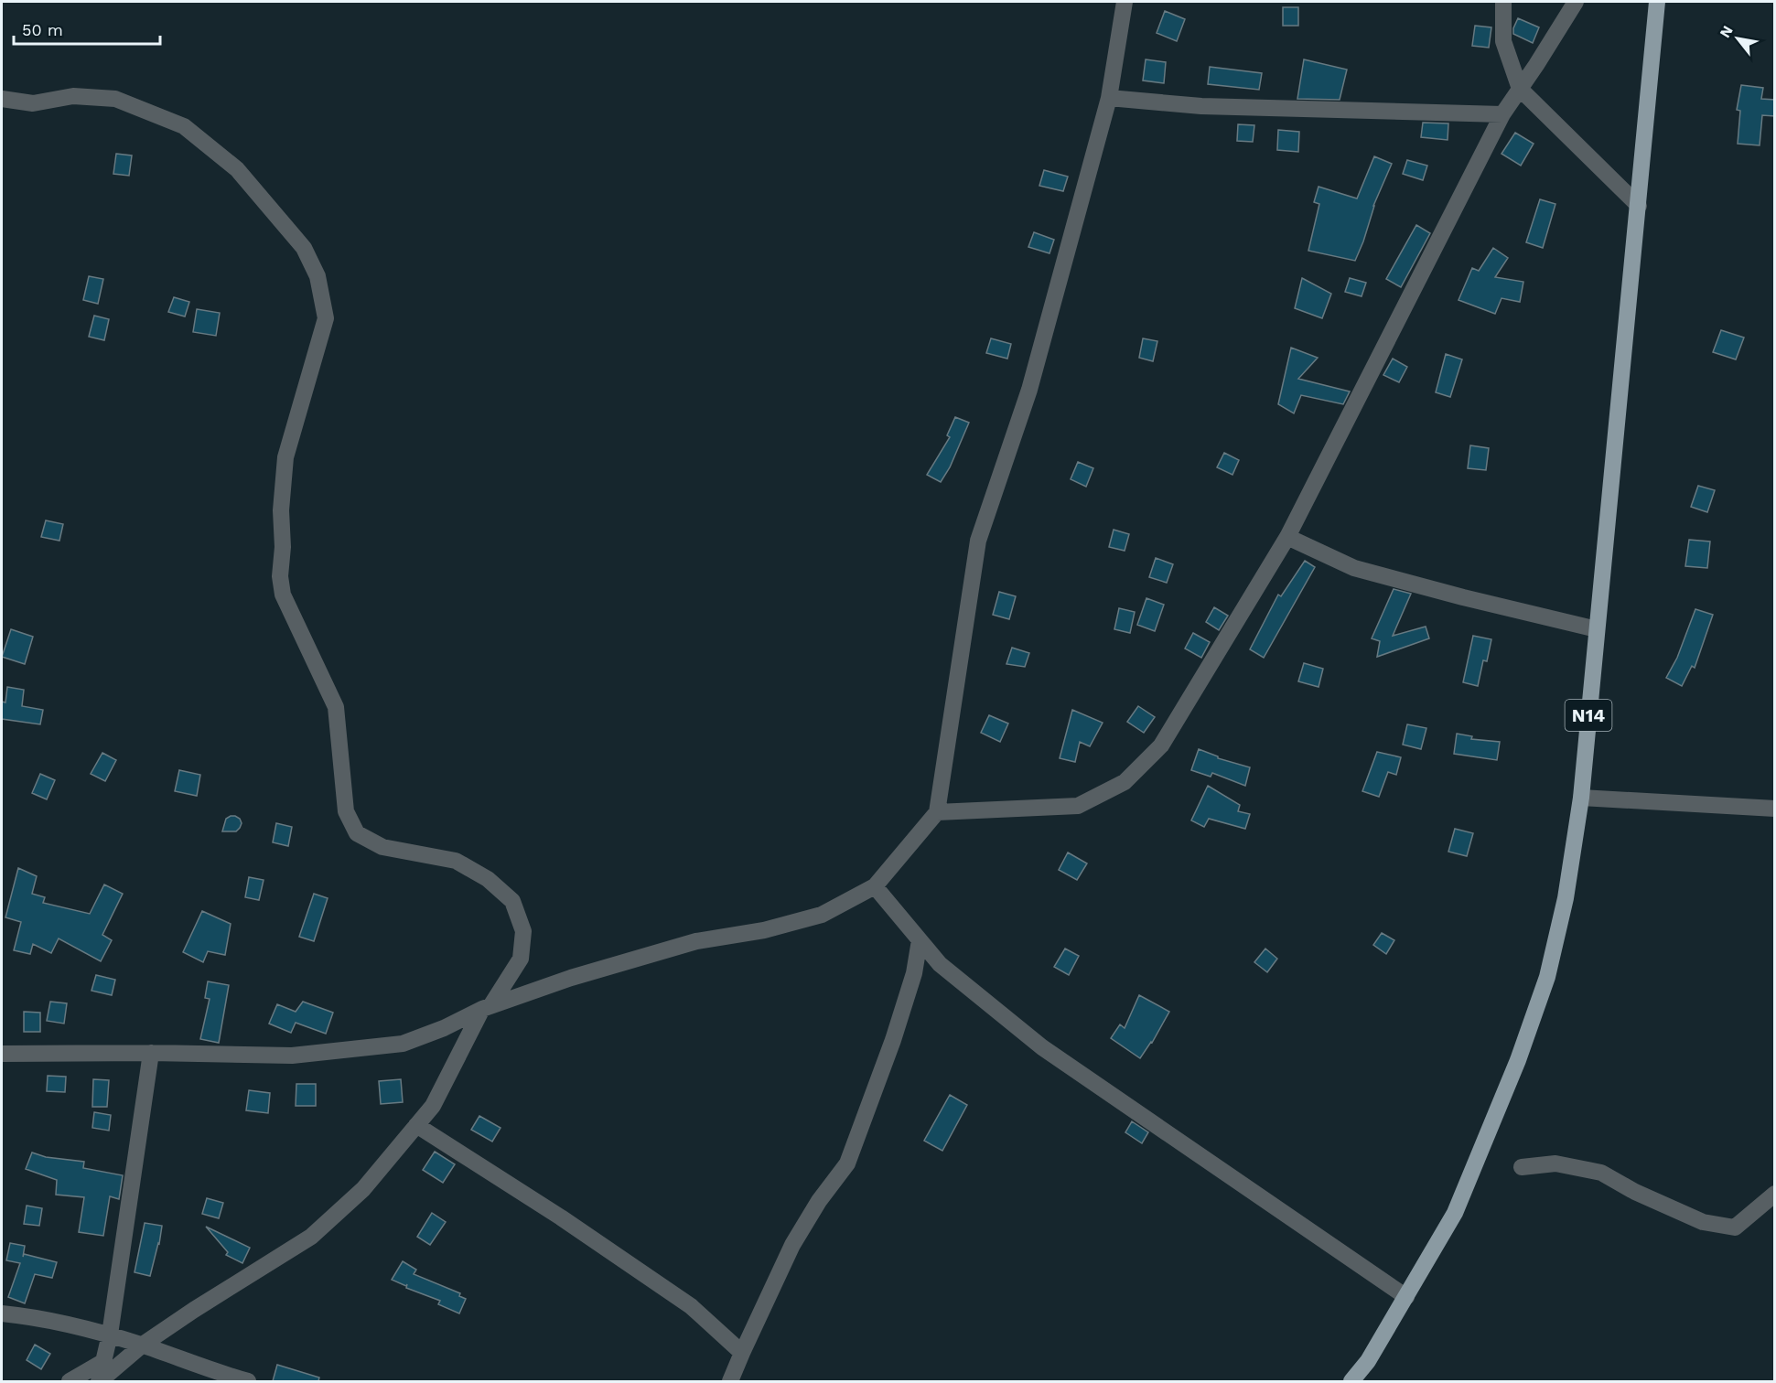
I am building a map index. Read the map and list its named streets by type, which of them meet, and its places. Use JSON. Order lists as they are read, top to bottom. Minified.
{"streets":{"main road":["N14"]},"scale_bar":"50 m","north":"top left"}
